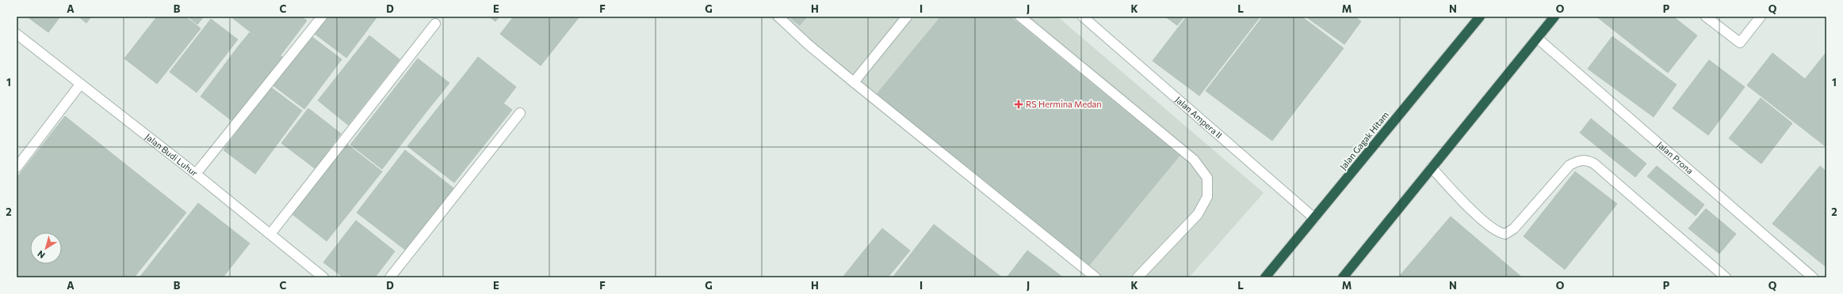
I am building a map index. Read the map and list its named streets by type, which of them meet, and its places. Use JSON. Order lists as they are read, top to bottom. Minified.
{"streets":{"highway":["Jalan Gagak Hitam"],"street":["Jalan Ampera II","Jalan Budi Luhur","Jalan Prona"]},"crossings":[["Jalan Ampera II","Jalan Gagak Hitam"]],"places":{"health":["RS Hermina Medan"]},"north":"bottom left","grid":{"columns":["A","B","C","D","E","F","G","H","I","J","K","L","M","N","O","P","Q"],"rows":["1","2"]}}
